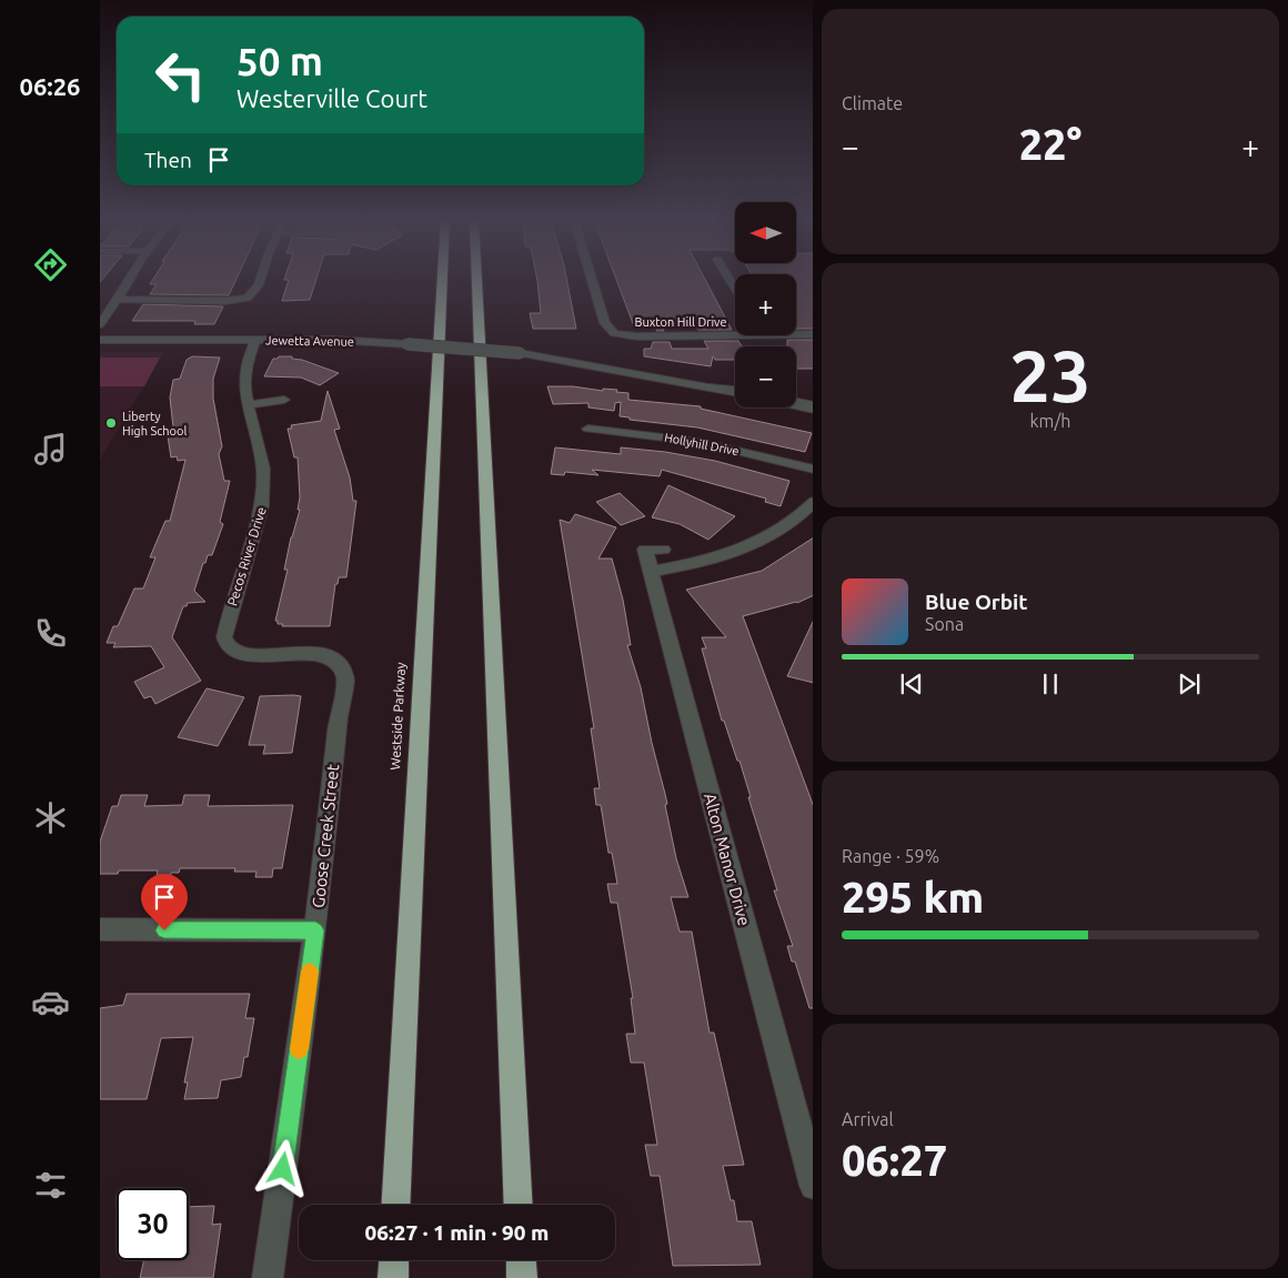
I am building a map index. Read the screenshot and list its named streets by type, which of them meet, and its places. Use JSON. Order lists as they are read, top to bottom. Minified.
{"streets":{"highway":["Westside Parkway"],"street":["Buxton Hill Drive","Jewetta Avenue","Hollyhill Drive","Pecos River Drive","Goose Creek Street","Alton Manor Drive"]},"crossings":[["Jewetta Avenue","Pecos River Drive"],["Pecos River Drive","Goose Creek Street"]],"places":["Liberty High School"],"north":"left","page":{"tabs":"06:26","tile":["Climate",["23","km/h"],["Range · 59%","295 km"],["Arrival","06:27"]],"turn":["50 m","Westerville Court"],"heat":["−","22°","+"],"then":"Then","map_buttons":["+","−"],"song":["Blue Orbit","Sona"],"limit":"30","trip":"06:27 · 1 min · 90 m"}}
